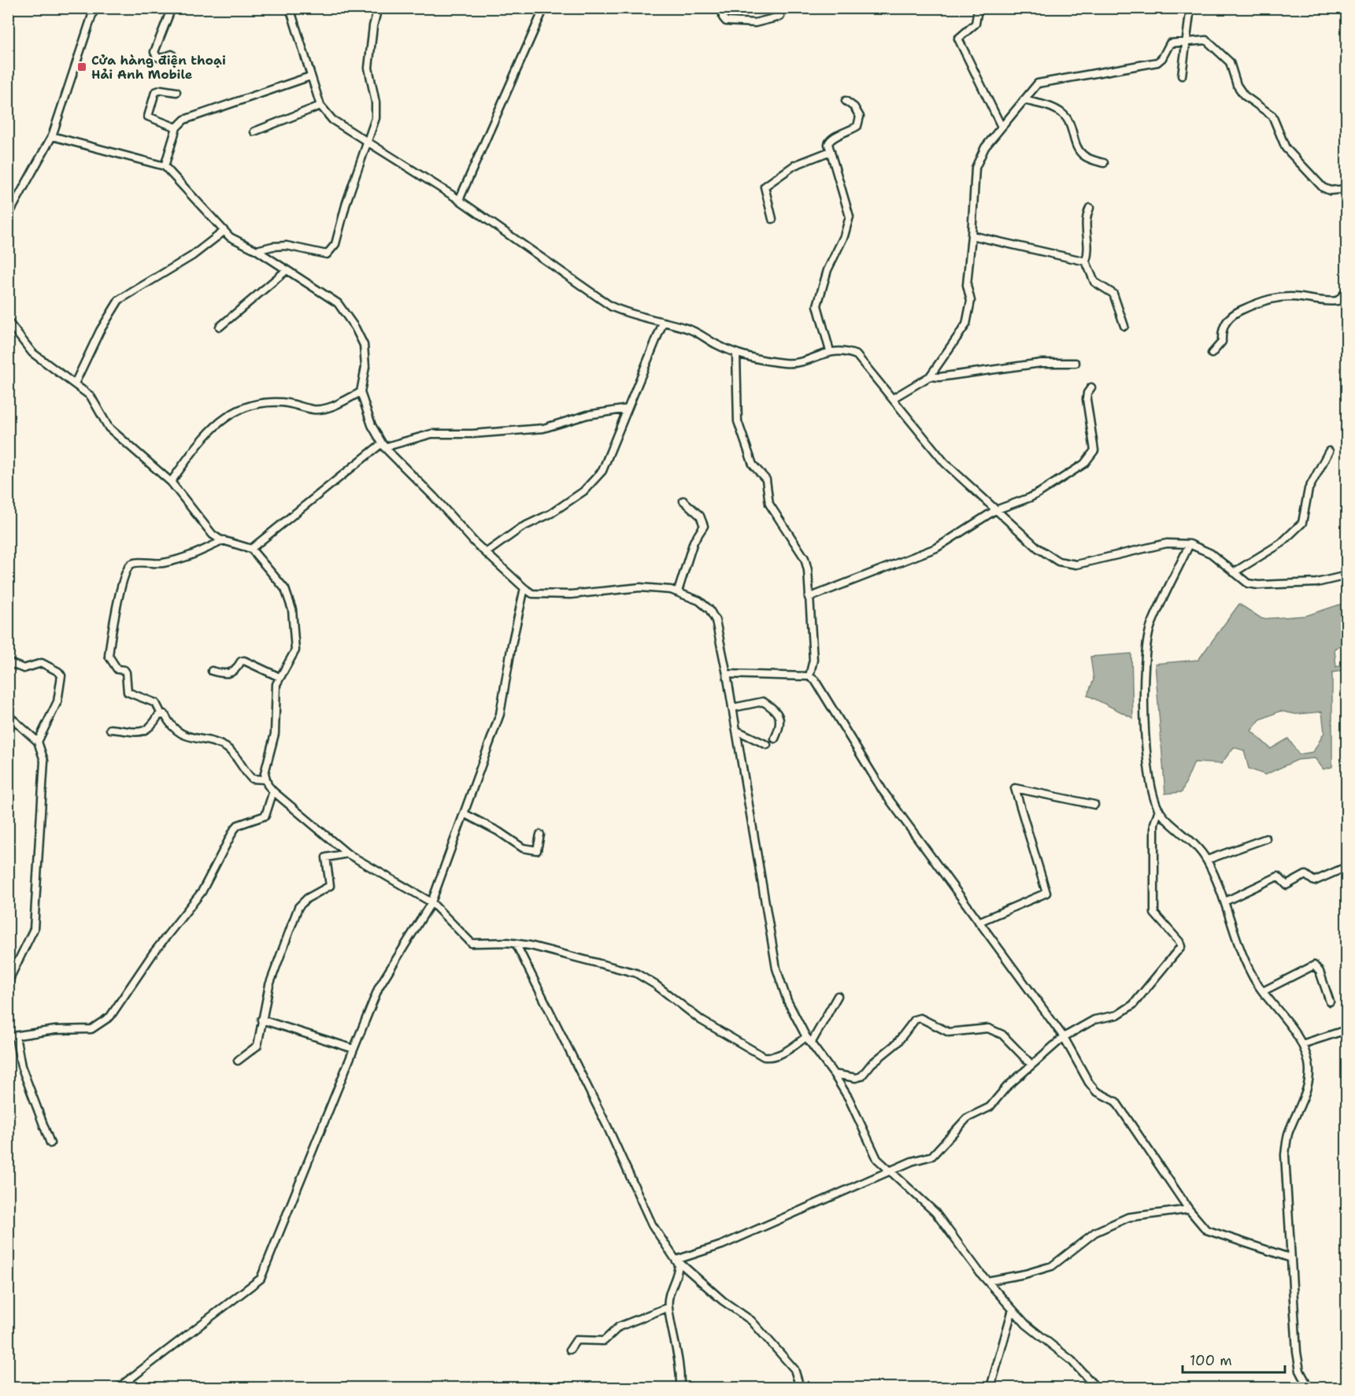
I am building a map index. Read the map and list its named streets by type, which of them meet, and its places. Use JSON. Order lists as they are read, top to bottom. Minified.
{"places":{"transit":["Cửa hàng điện thoại Hải Anh Mobile"]},"scale_bar":"100 m"}
